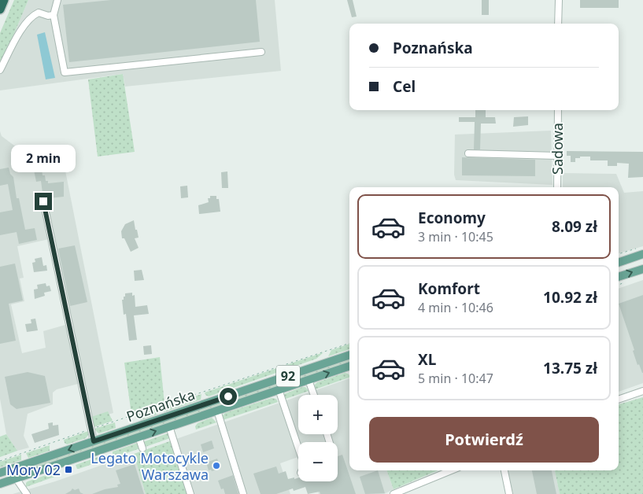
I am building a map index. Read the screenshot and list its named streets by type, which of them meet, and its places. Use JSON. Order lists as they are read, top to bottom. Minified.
{"streets":{"main road":["92","Poznańska"],"street":["Sadowa"]},"places":{"other":["Legato Motocykle Warszawa"],"transit":["Mory 02"]},"page":{"banner":["Poznańska","Cel"],"bubble":"2 min","list":[{"name":"Economy","note":"3 min · 10:45","value":"8.09 zł"},{"name":"Komfort","note":"4 min · 10:46","value":"10.92 zł"},{"name":"XL","note":"5 min · 10:47","value":"13.75 zł"}],"map_buttons":["+","−"],"buttons":"Potwierdź"}}
